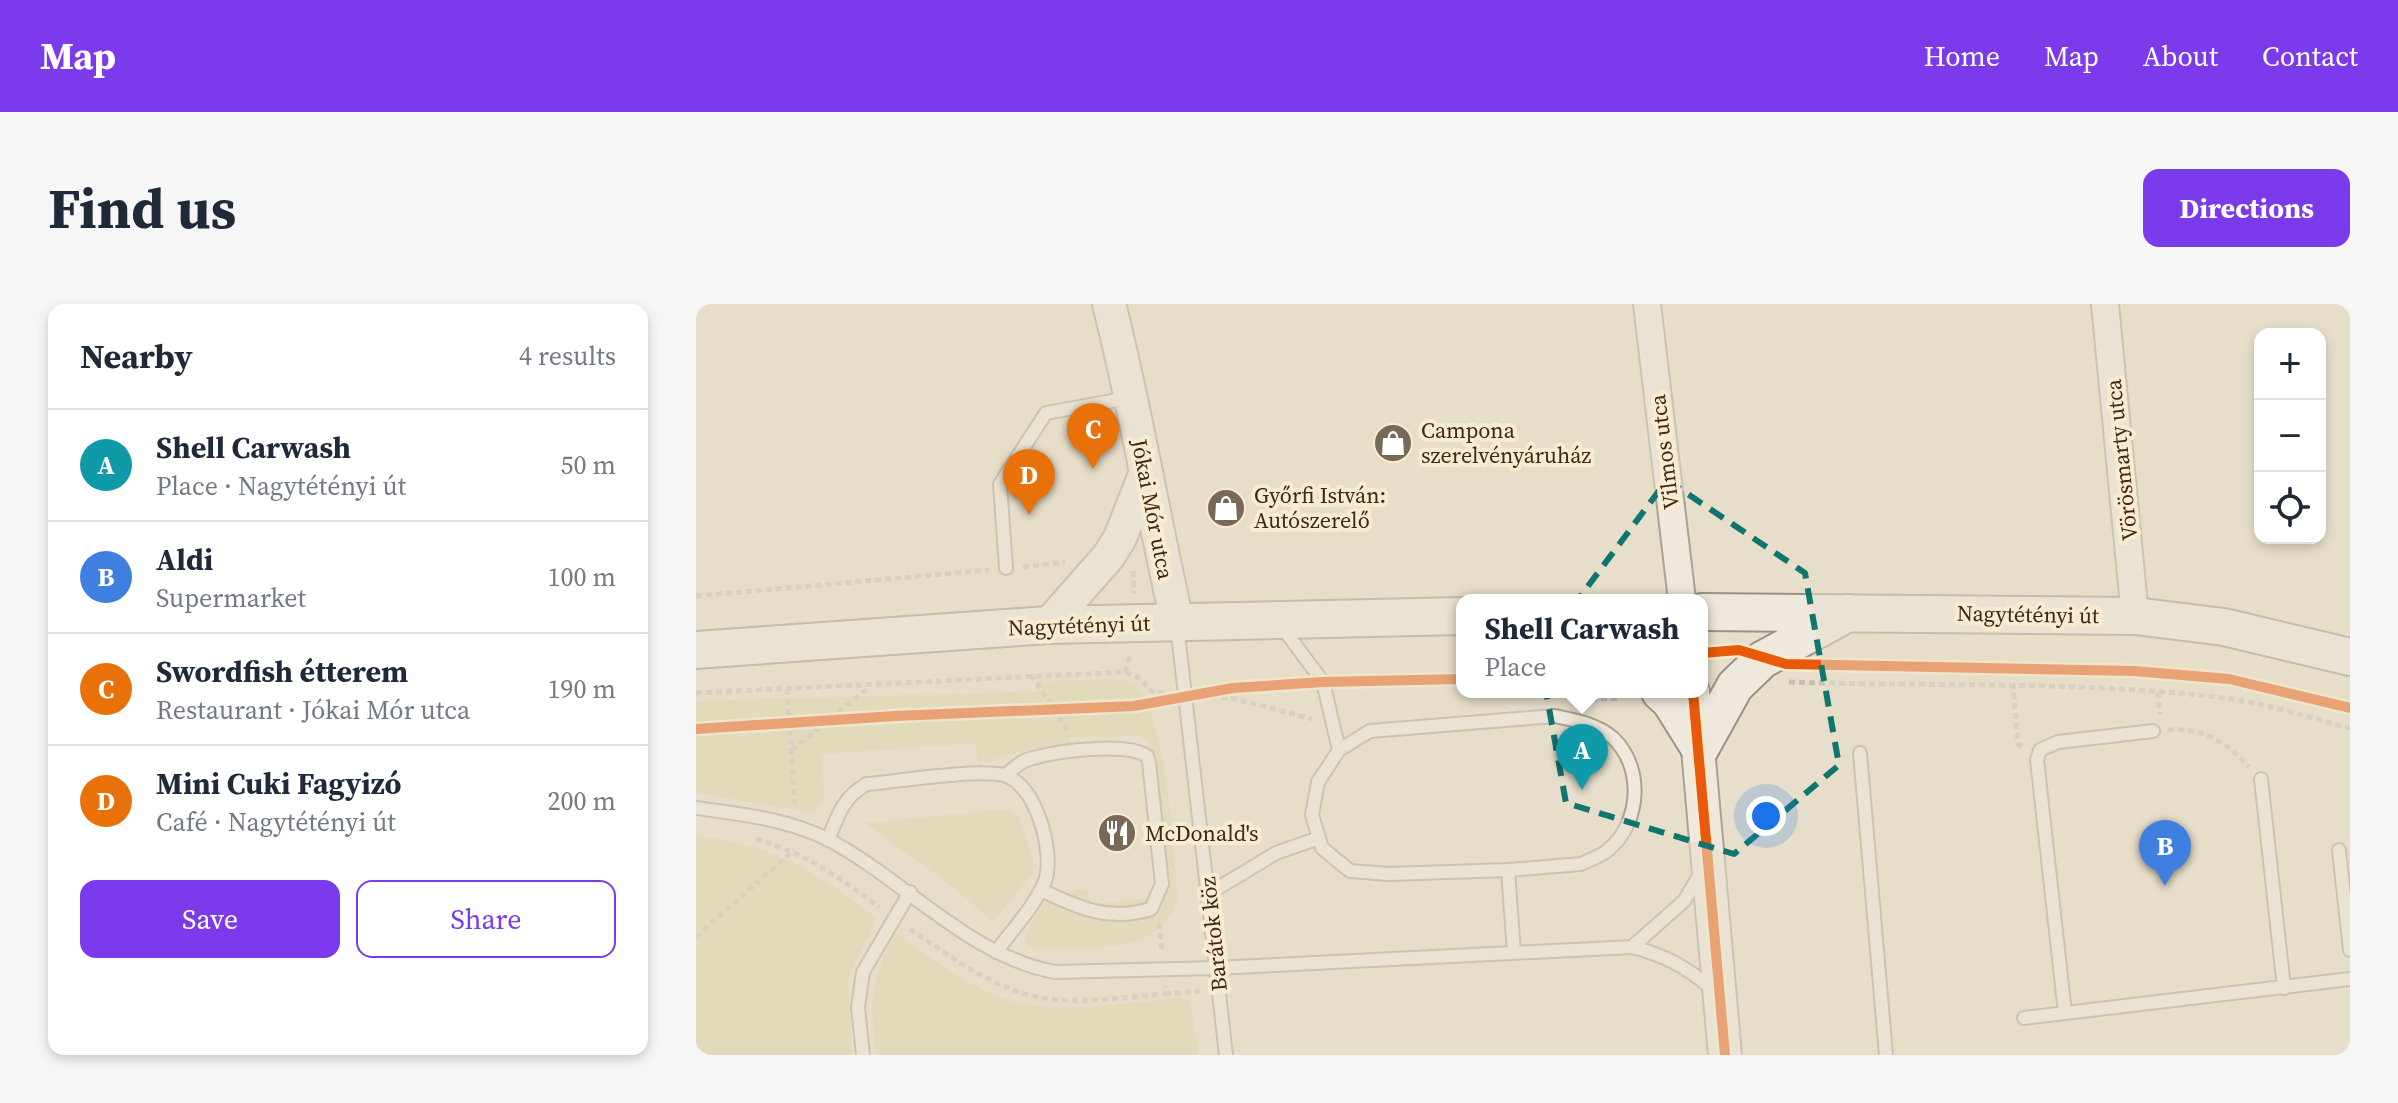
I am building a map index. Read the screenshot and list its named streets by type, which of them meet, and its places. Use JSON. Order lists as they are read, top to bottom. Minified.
{"streets":{"main road":["Nagytétényi út"],"street":["Vilmos utca","Vörösmarty utca","Jókai Mór utca"],"lane":["Barátok köz"]},"crossings":[["Vörösmarty utca","Nagytétényi út"],["Jókai Mór utca","Nagytétényi út"],["Jókai Mór utca","Barátok köz"],["Nagytétényi út","Barátok köz"]],"places":{"shop":["Campona szerelvényáruház","Győrfi István: Autószerelő"],"restaurant":["McDonald's"]},"page":{"header":"Map","nav":["Home","Map","About","Contact"],"buttons":["Directions",["Save","Share"]],"title":"Find us","heading":["Nearby","4 results"],"map_buttons":["+","−"],"pins":["C","D","A","B"],"list":[{"mark":"A","name":"Shell Carwash","note":"Place · Nagytétényi út","value":"50 m"},{"mark":"B","name":"Aldi","note":"Supermarket","value":"100 m"},{"mark":"C","name":"Swordfish étterem","note":"Restaurant · Jókai Mór utca","value":"190 m"},{"mark":"D","name":"Mini Cuki Fagyizó","note":"Café · Nagytétényi út","value":"200 m"}],"popup":["Shell Carwash","Place"]}}
